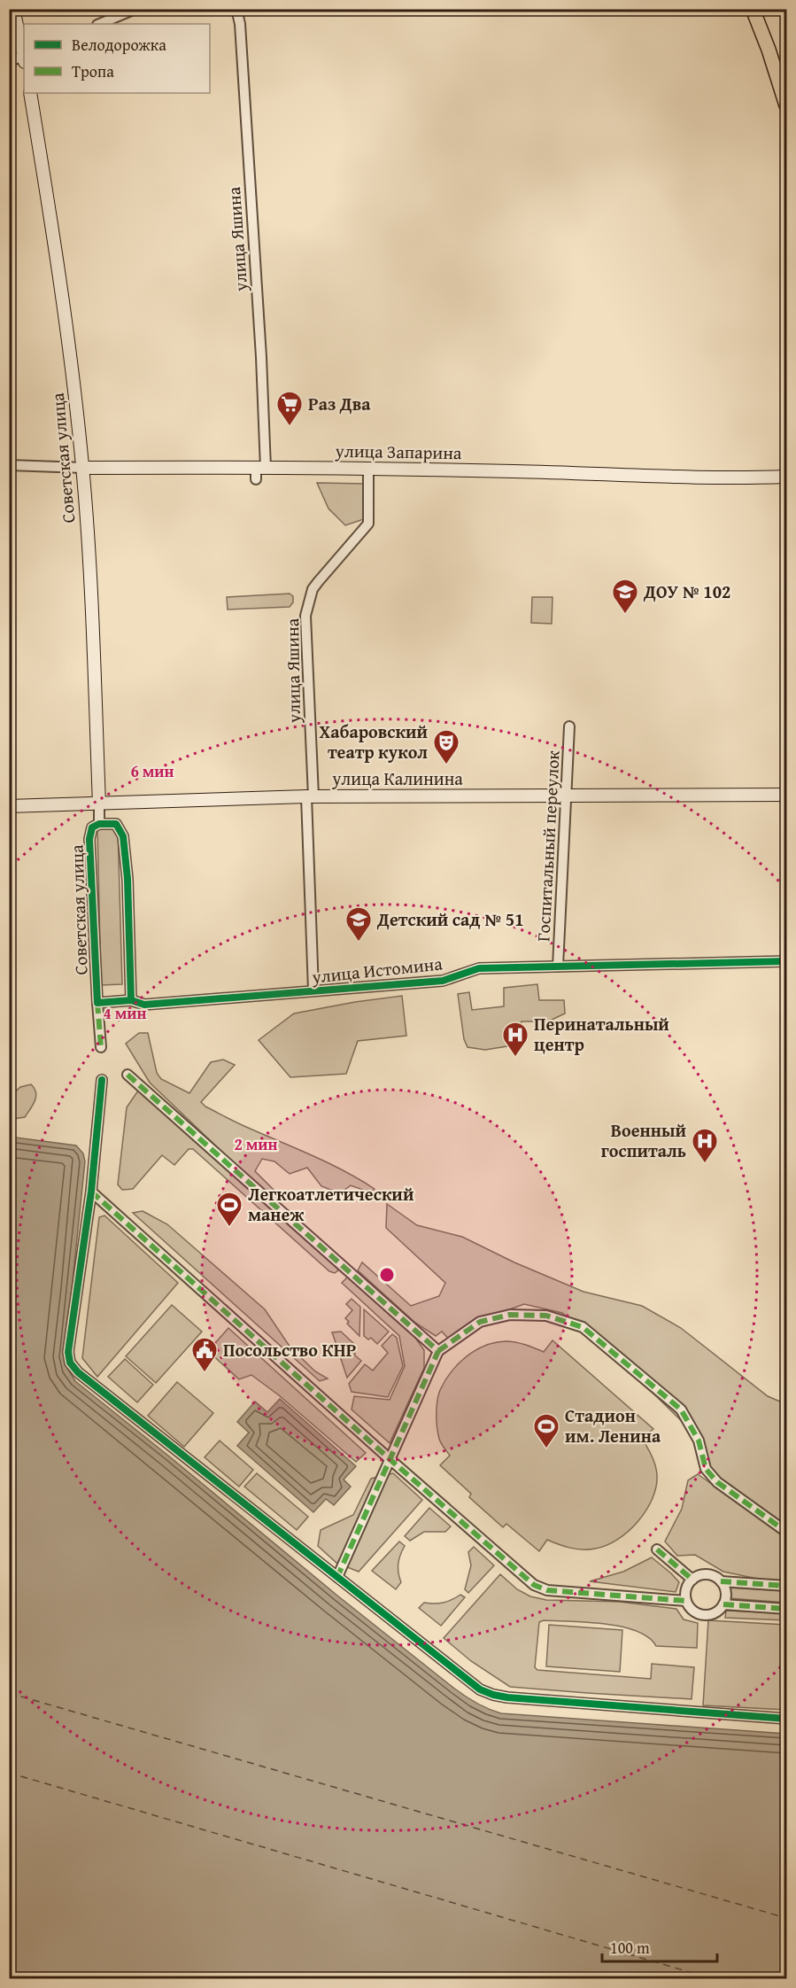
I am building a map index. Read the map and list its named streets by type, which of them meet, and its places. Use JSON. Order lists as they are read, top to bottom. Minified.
{"streets":{"street":["улица Яшина","улица Запарина","Советская улица","улица Калинина","Госпитальный переулок","улица Истомина"]},"crossings":[["улица Яшина","улица Запарина"],["улица Яшина","улица Калинина"],["улица Яшина","улица Истомина"],["улица Запарина","Советская улица"],["Советская улица","улица Калинина"],["Советская улица","улица Истомина"],["улица Калинина","Госпитальный переулок"],["Госпитальный переулок","улица Истомина"]],"places":{"supermarket":["Раз Два"],"school or university":["ДОУ № 102","Детский сад № 51"],"theatre":["Хабаровский театр кукол"],"hospital":["Перинатальный центр","Военный госпиталь"],"sports":["Легкоатлетический манеж","Стадион им. Ленина"],"public building":["Посольство КНР"]},"legend":["Велодорожка","Тропа"],"scale_bar":"100 m","rings":["6 мин","4 мин","2 мин"]}
